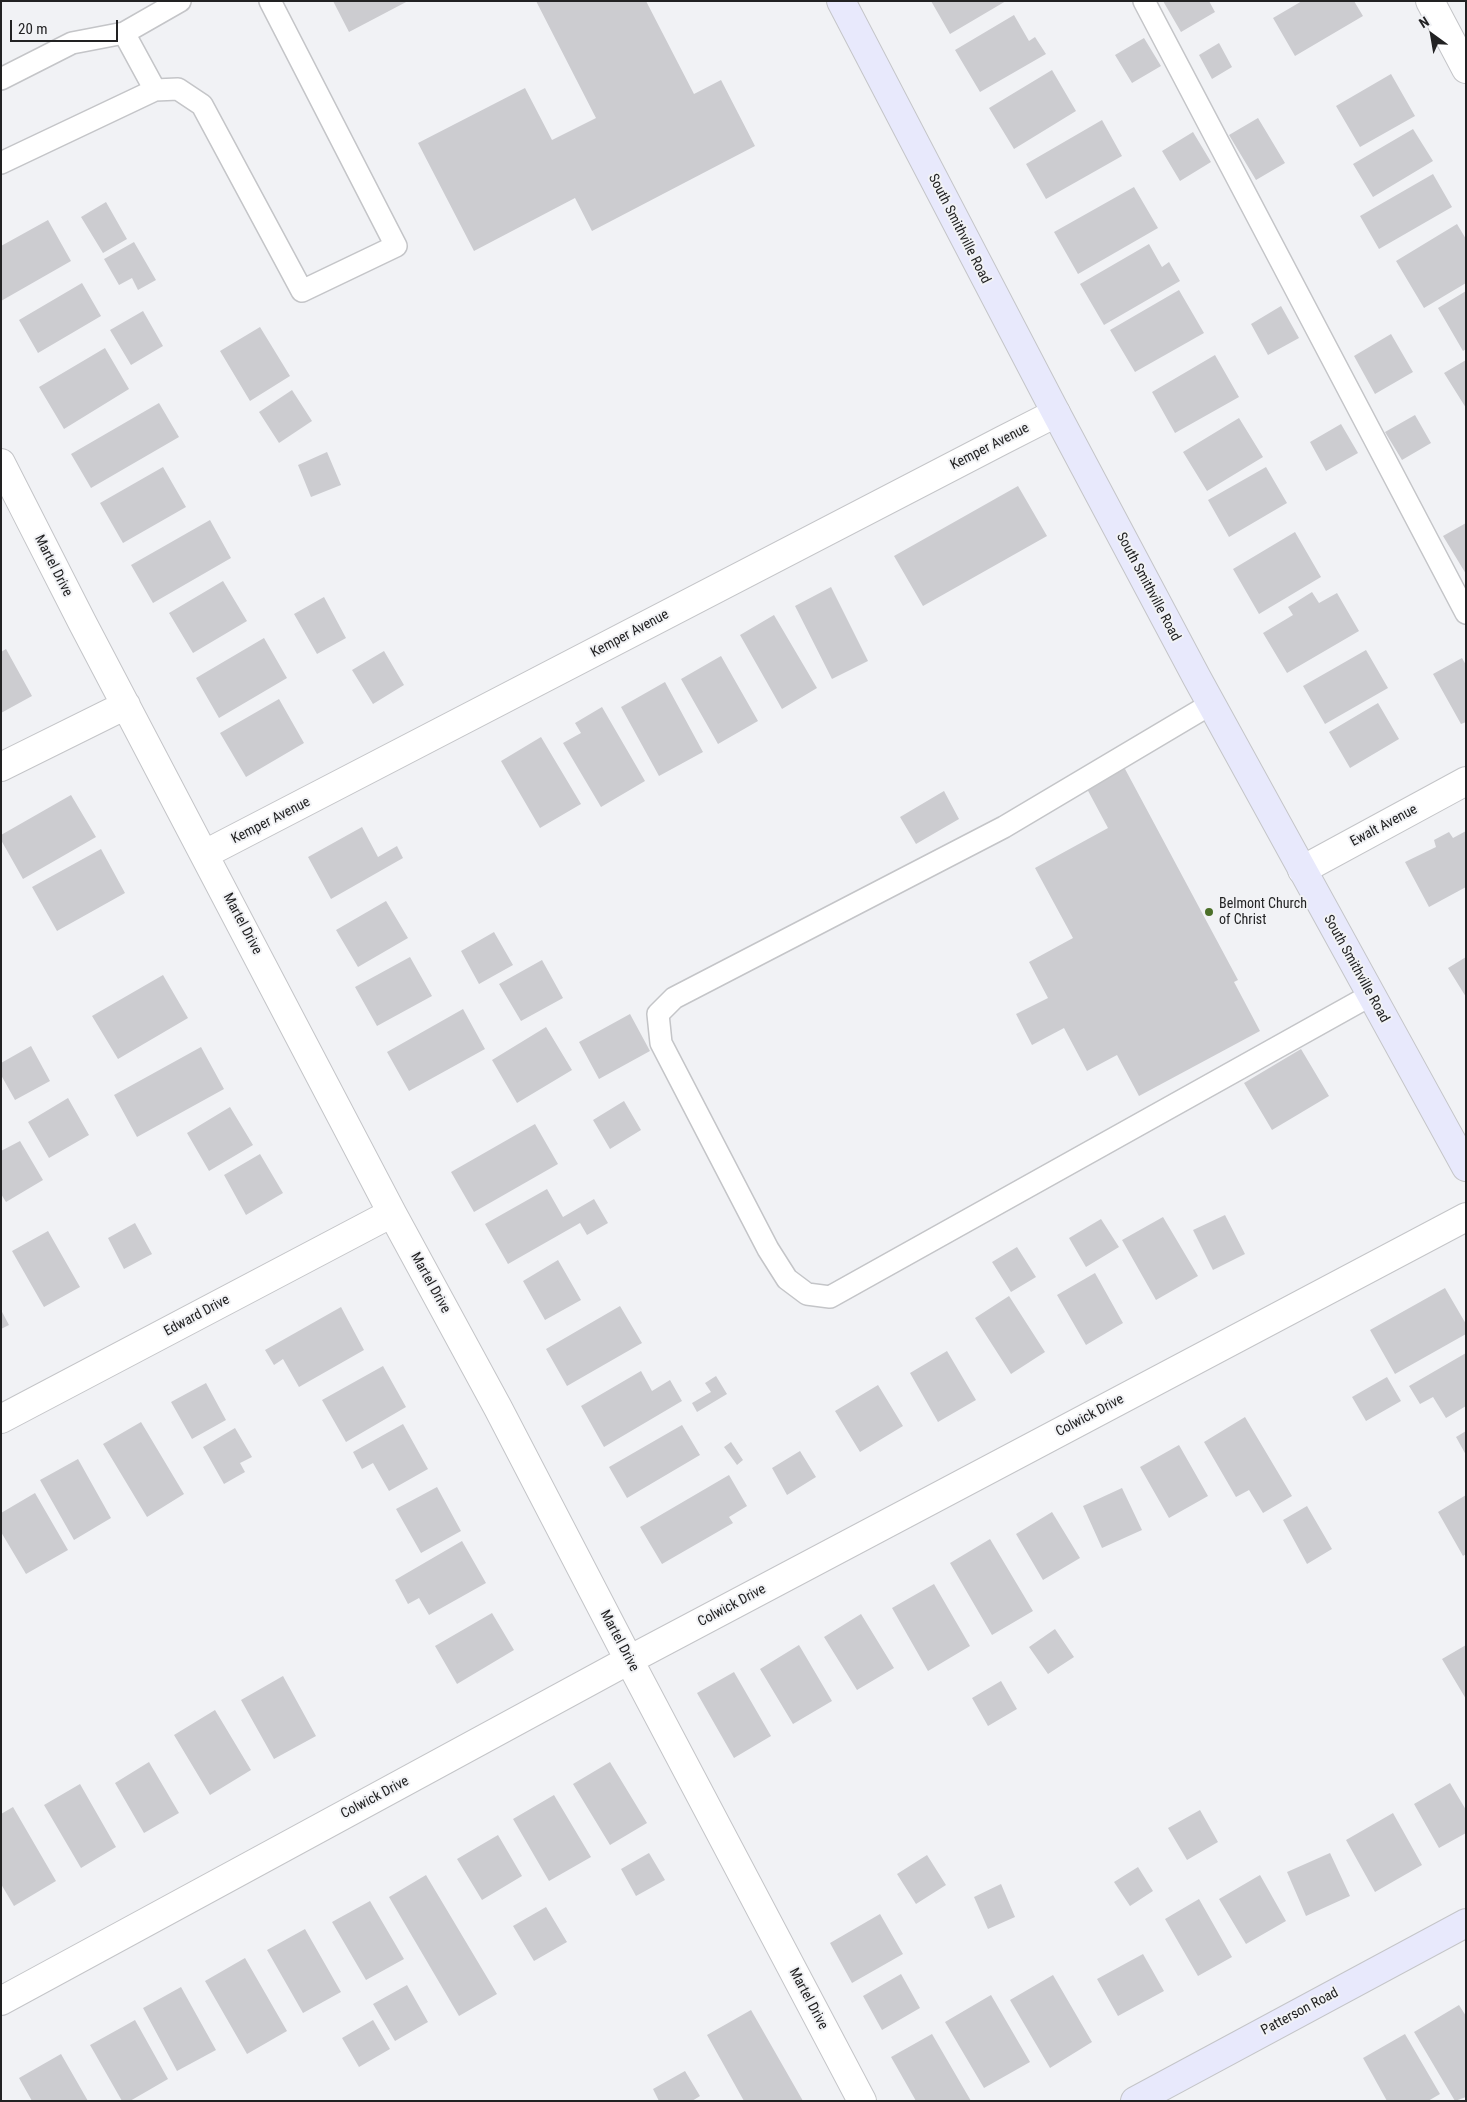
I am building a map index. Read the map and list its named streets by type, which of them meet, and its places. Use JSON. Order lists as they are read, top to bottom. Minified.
{"streets":{"main road":["South Smithville Road","Patterson Road"],"street":["Kemper Avenue","Martel Drive","Ewalt Avenue","Edward Drive","Colwick Drive"]},"crossings":[["South Smithville Road","Kemper Avenue"],["South Smithville Road","Ewalt Avenue"],["Kemper Avenue","Martel Drive"],["Martel Drive","Edward Drive"],["Martel Drive","Colwick Drive"]],"places":["Belmont Church of Christ"],"scale_bar":"20 m","north":"top left"}
